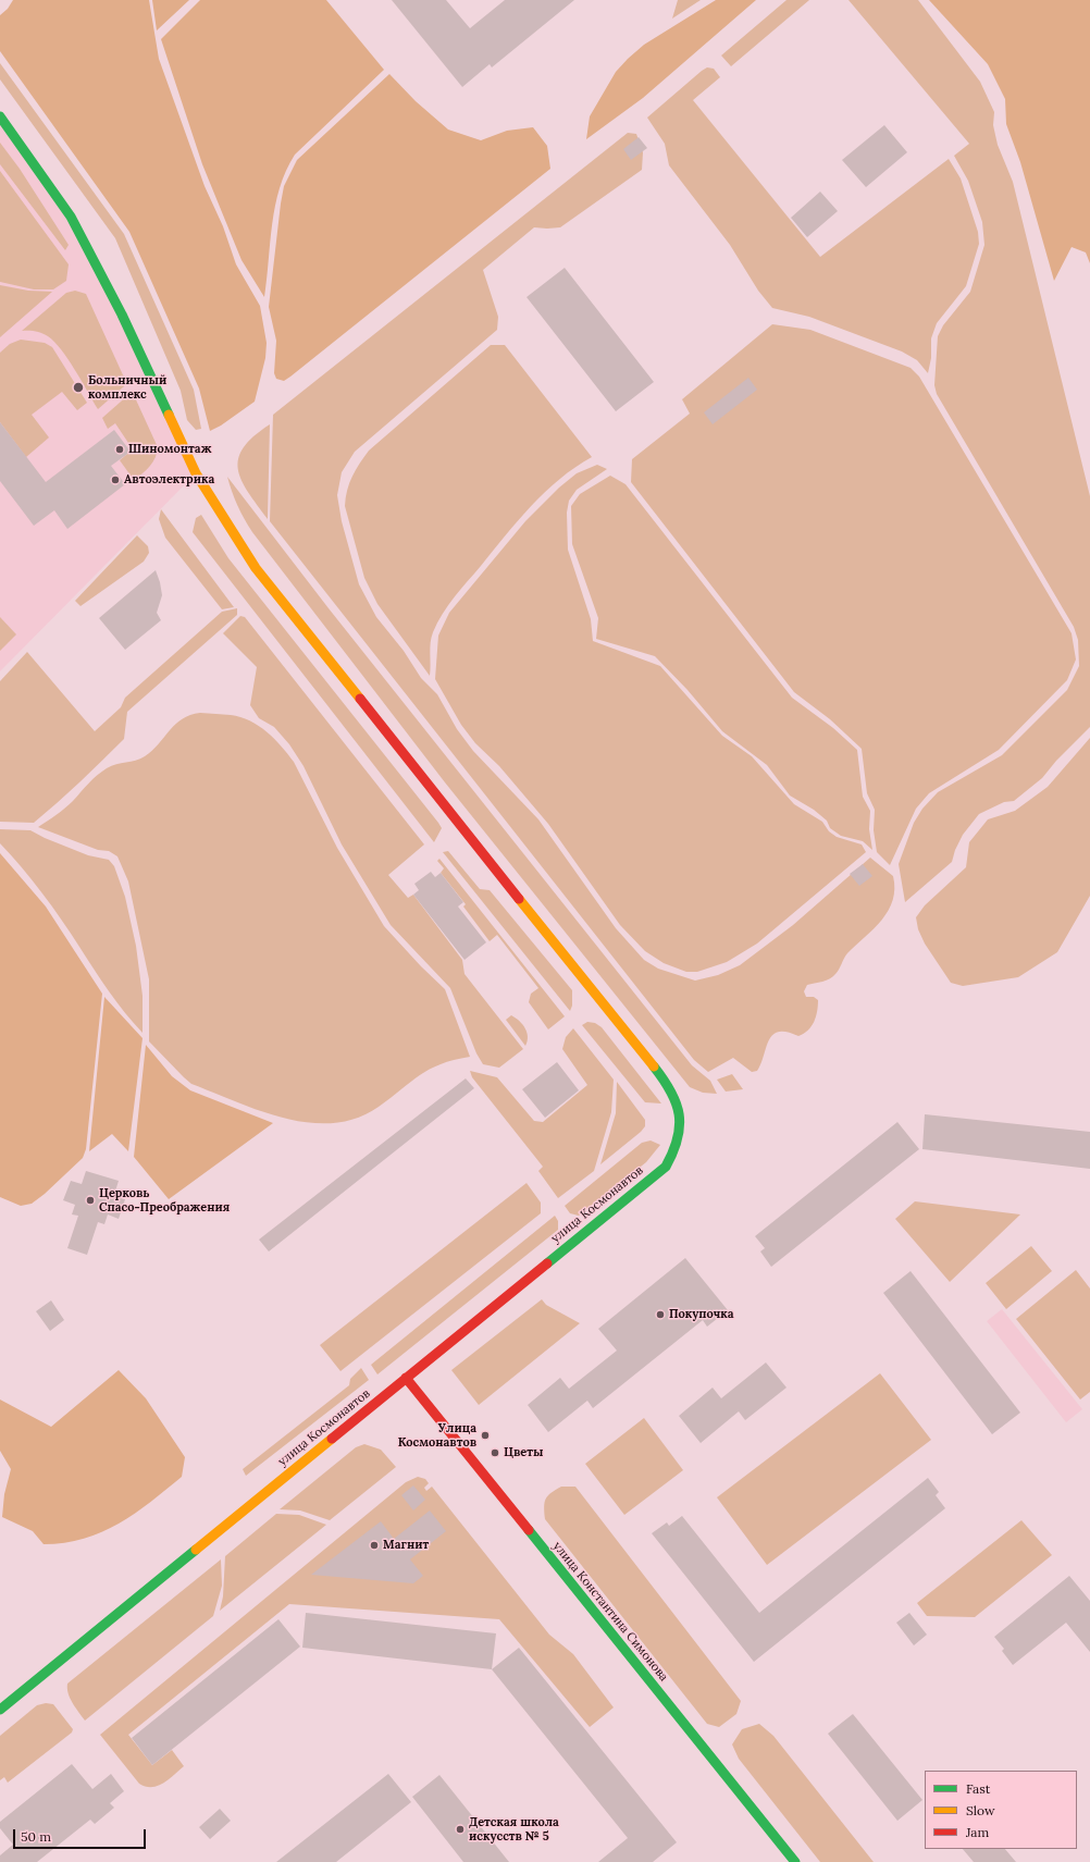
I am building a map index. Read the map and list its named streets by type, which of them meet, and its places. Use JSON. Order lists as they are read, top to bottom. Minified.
{"streets":{"main road":["улица Космонавтов","улица Константина Симонова"]},"crossings":[["улица Космонавтов","улица Константина Симонова"]],"places":["Больничный комплекс","Шиномонтаж","Автоэлектрика","Церковь Спасо-Преображения","Покупочка","Улица Космонавтов","Цветы","Магнит","Детская школа искусств № 5"],"legend":["Fast","Slow","Jam"],"scale_bar":"50 m"}
